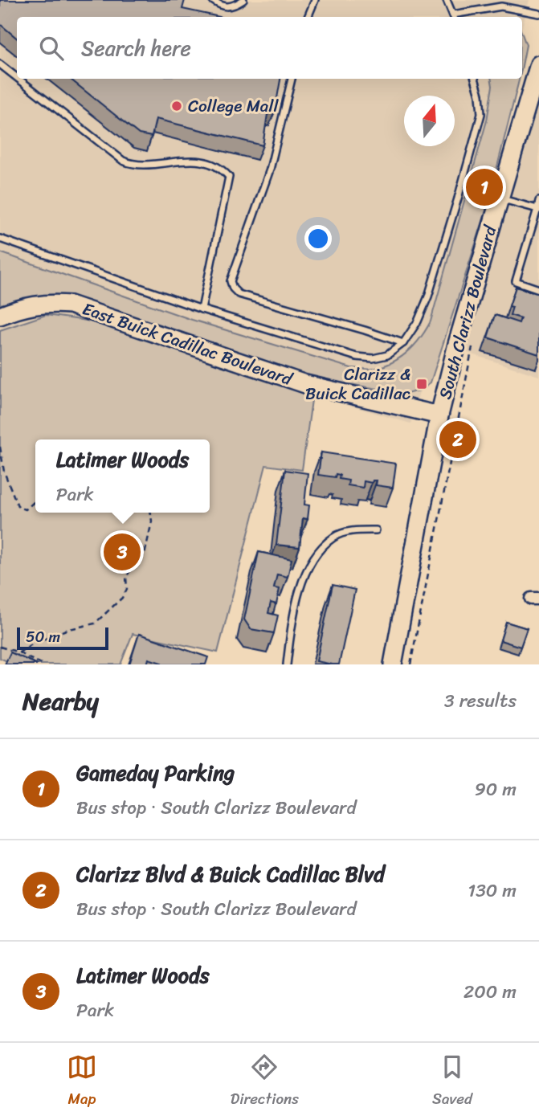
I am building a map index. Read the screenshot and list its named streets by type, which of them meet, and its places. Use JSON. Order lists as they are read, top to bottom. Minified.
{"streets":{"street":["South Clarizz Boulevard","East Buick Cadillac Boulevard"]},"crossings":[["South Clarizz Boulevard","East Buick Cadillac Boulevard"]],"places":{"other":["College Mall"],"transit":["Clarizz & Buick Cadillac"]},"scale_bar":"50 m","north":"top","page":{"search":"Search here","pins":["1","2","3"],"popup":["Latimer Woods","Park"],"scale":"50 m","heading":["Nearby","3 results"],"list":[{"mark":"1","name":"Gameday Parking","note":"Bus stop · South Clarizz Boulevard","value":"90 m"},{"mark":"2","name":"Clarizz Blvd & Buick Cadillac Blvd","note":"Bus stop · South Clarizz Boulevard","value":"130 m"},{"mark":"3","name":"Latimer Woods","note":"Park","value":"200 m"}],"nav":["Map","Directions","Saved"]}}
